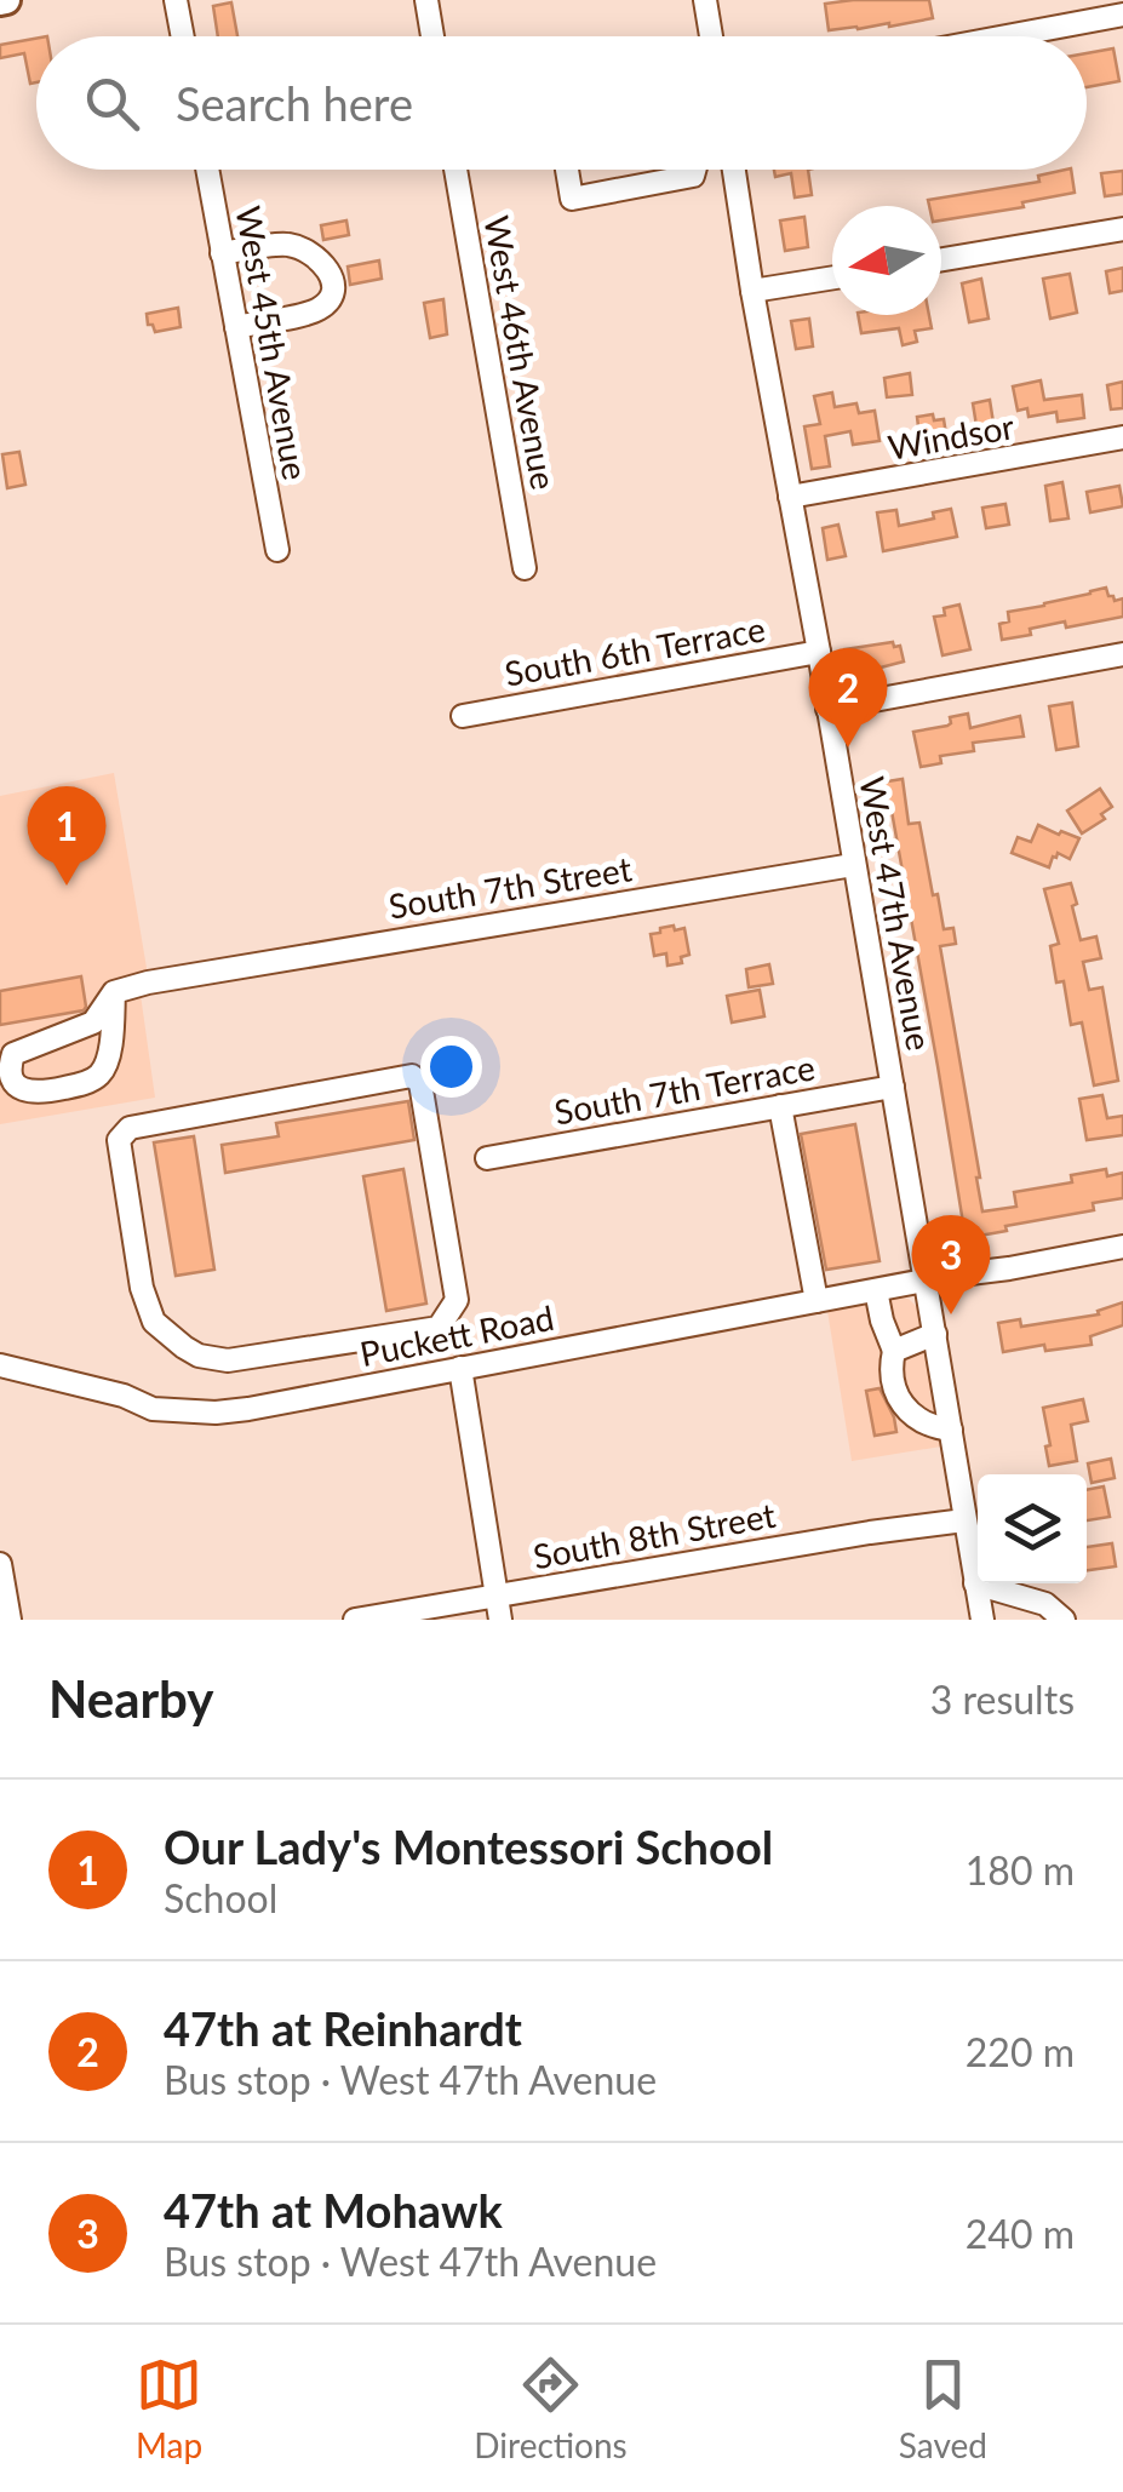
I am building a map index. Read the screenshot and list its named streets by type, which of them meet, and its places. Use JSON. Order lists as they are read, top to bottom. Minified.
{"streets":{"street":["West 45th Avenue","West 46th Avenue","Windsor","South 6th Terrace","South 7th Street","West 47th Avenue","South 7th Terrace","Puckett Road","South 8th Street"]},"crossings":[["Windsor","West 47th Avenue"],["South 6th Terrace","West 47th Avenue"],["South 7th Street","West 47th Avenue"],["West 47th Avenue","South 7th Terrace"],["West 47th Avenue","Puckett Road"],["West 47th Avenue","South 8th Street"]],"north":"left","page":{"search":"Search here","pins":["2","1","3"],"heading":["Nearby","3 results"],"list":[{"mark":"1","name":"Our Lady's Montessori School","note":"School","value":"180 m"},{"mark":"2","name":"47th at Reinhardt","note":"Bus stop · West 47th Avenue","value":"220 m"},{"mark":"3","name":"47th at Mohawk","note":"Bus stop · West 47th Avenue","value":"240 m"}],"nav":["Map","Directions","Saved"]}}
